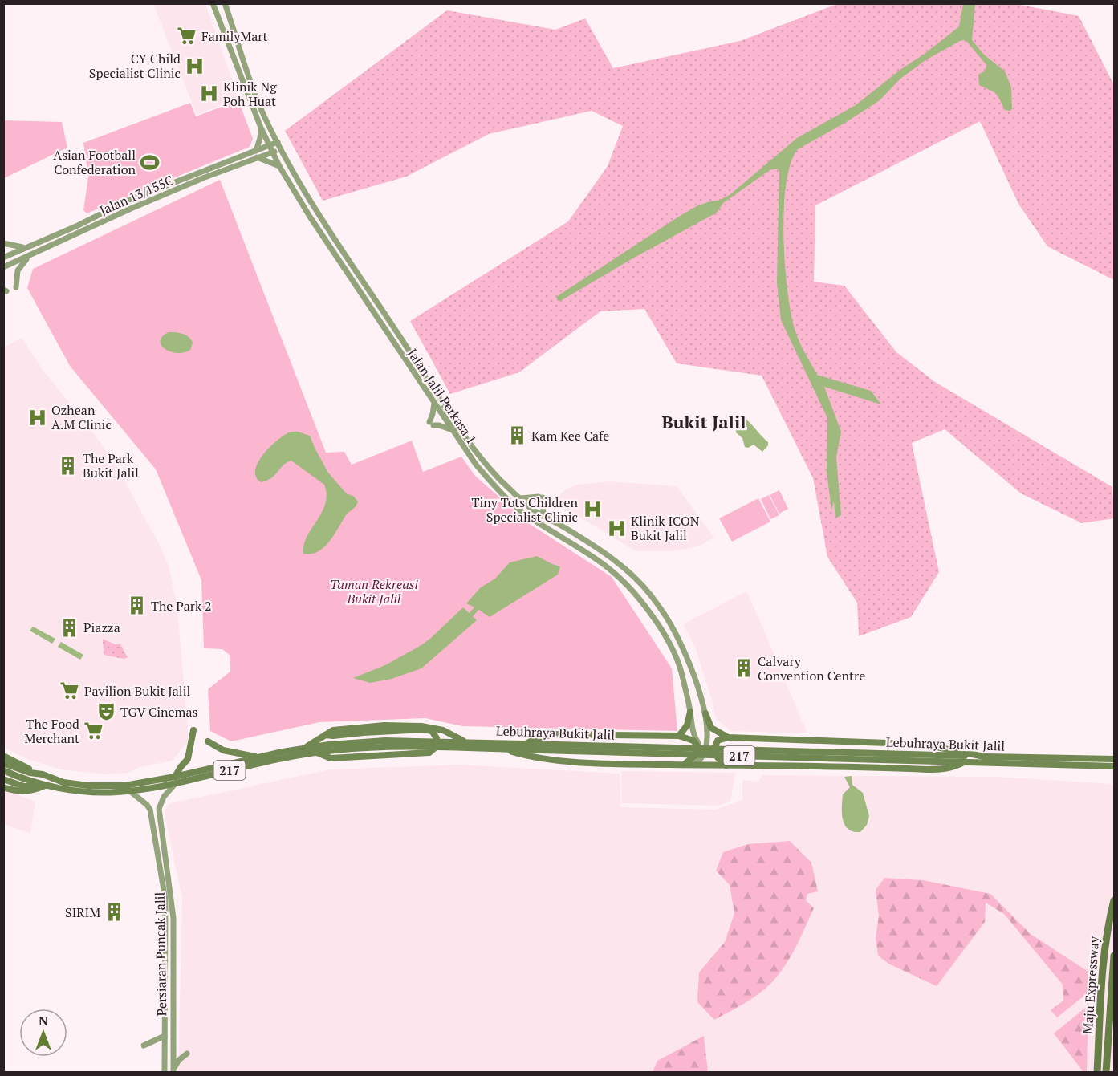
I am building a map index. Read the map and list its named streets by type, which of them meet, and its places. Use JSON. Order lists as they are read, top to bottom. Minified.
{"streets":{"highway":["Lebuhraya Bukit Jalil","217","Maju Expressway"],"main road":["Jalan 13/155C","Jalan Jalil Perkasa 1","Persiaran Puncak Jalil"]},"crossings":[["Jalan 13/155C","Jalan Jalil Perkasa 1"],["Lebuhraya Bukit Jalil","Persiaran Puncak Jalil"]],"districts":["Bukit Jalil"],"parks":["Taman Rekreasi Bukit Jalil"],"places":{"supermarket":["FamilyMart","Pavilion Bukit Jalil","The Food Merchant"],"hospital":["CY Child Specialist Clinic","Klinik Ng Poh Huat","Ozhean A.M Clinic","Tiny Tots Children Specialist Clinic","Klinik ICON Bukit Jalil"],"sports":["Asian Football Confederation"],"building":["Kam Kee Cafe","The Park Bukit Jalil","The Park 2","Piazza","Calvary Convention Centre","SIRIM"],"theatre":["TGV Cinemas"]},"north":"top"}
